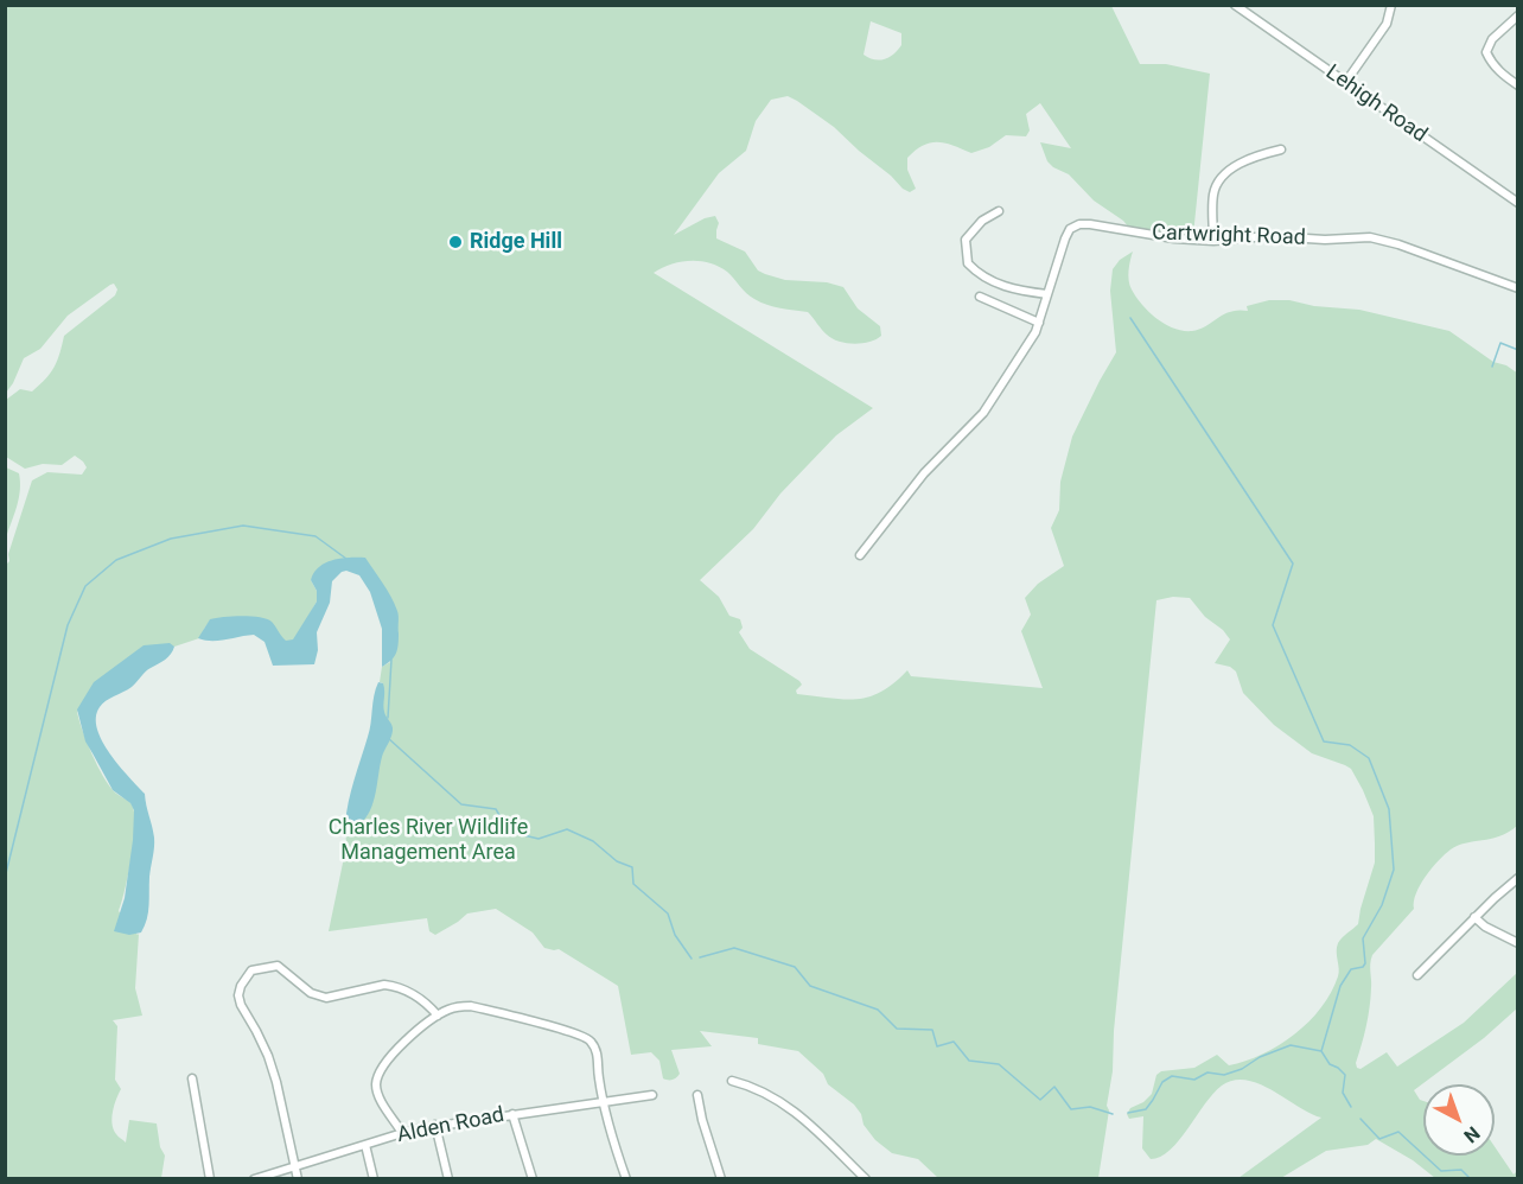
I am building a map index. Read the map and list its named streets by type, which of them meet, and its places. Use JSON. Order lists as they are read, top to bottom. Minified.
{"streets":{"street":["Lehigh Road","Cartwright Road","Alden Road"]},"parks":["Charles River Wildlife Management Area"],"places":["Ridge Hill"],"north":"bottom right"}
